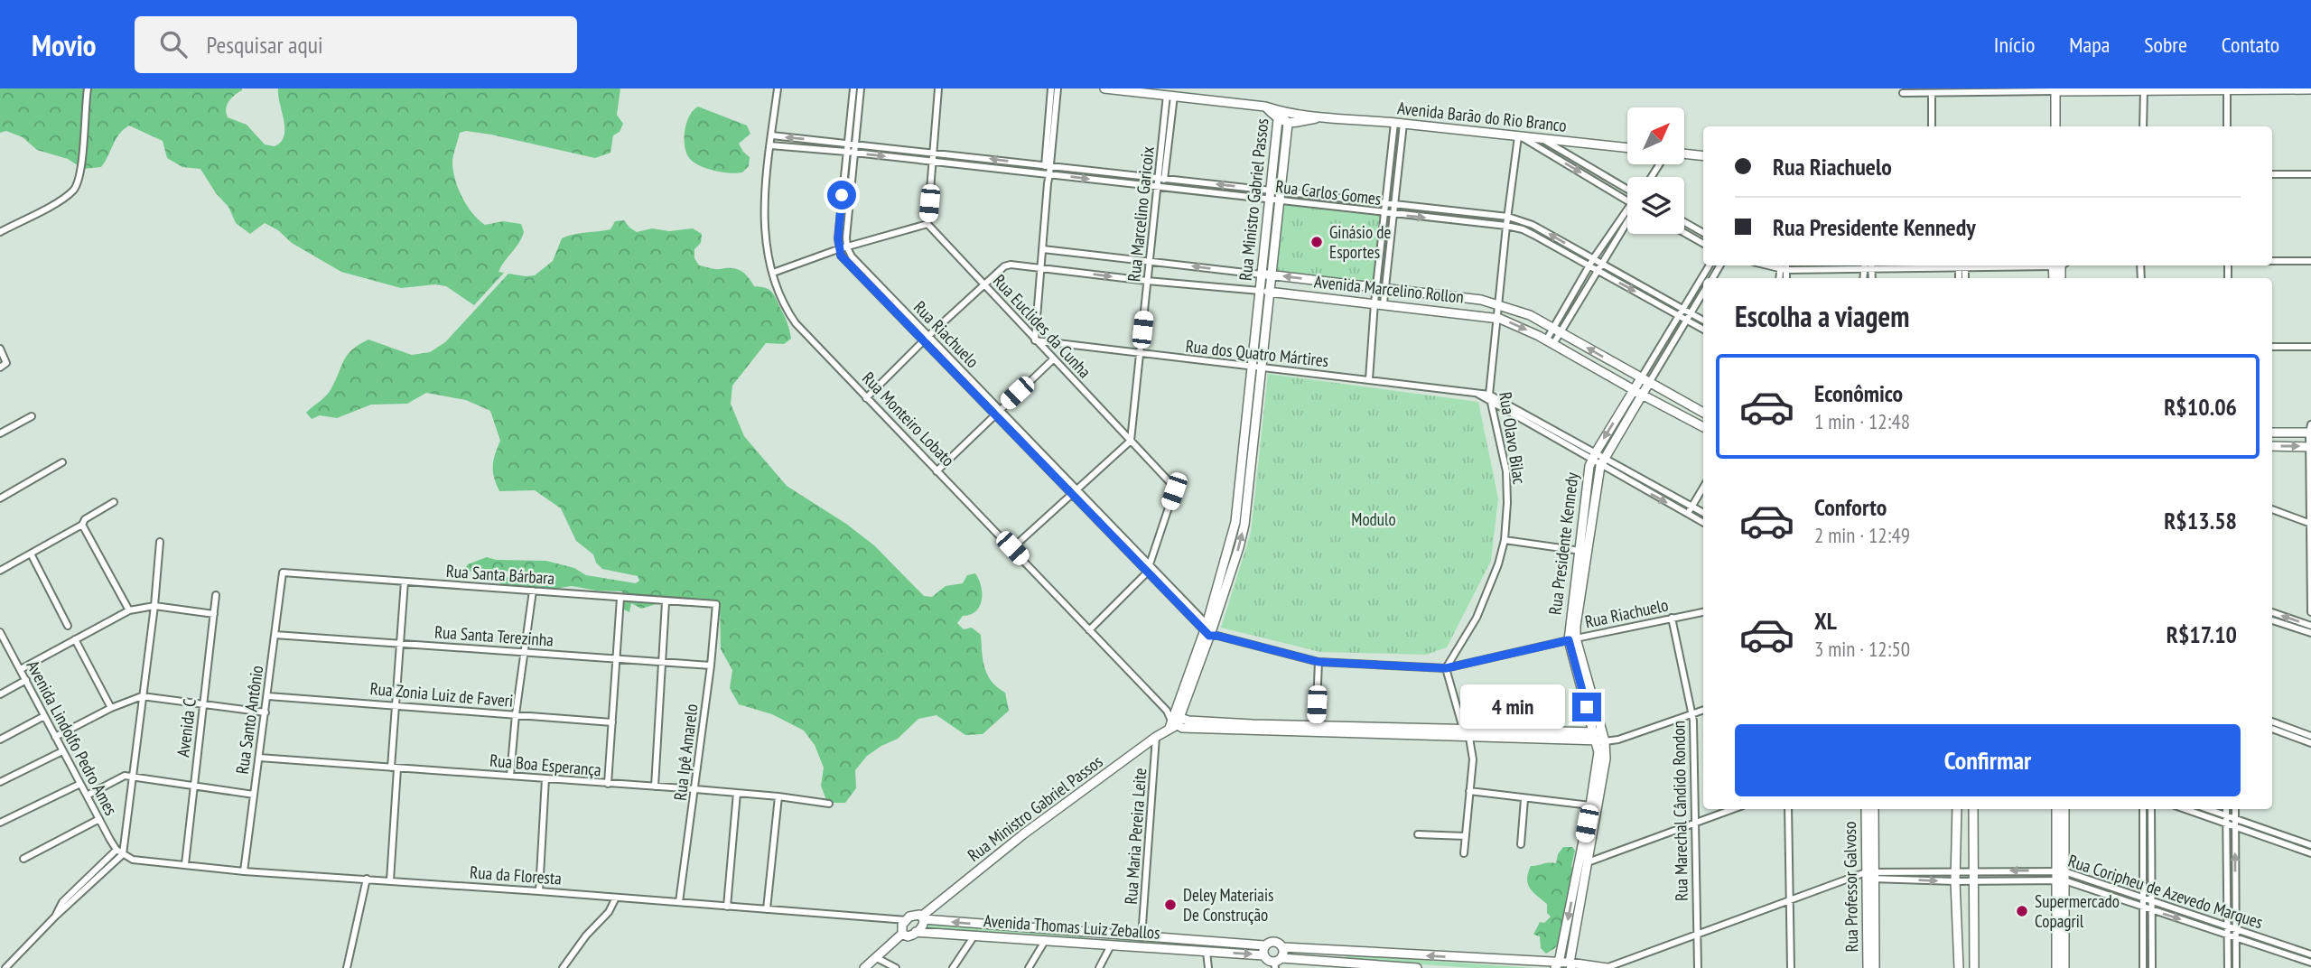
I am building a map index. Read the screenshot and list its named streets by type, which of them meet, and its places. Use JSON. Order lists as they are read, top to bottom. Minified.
{"streets":{"street":["Avenida Barão do Rio Branco","Rua Carlos Gomes","Rua Ministro Gabriel Passos","Rua Marcelino Garicoix","Avenida Marcelino Rollon","Rua Euclides da Cunha","Rua Riachuelo","Rua dos Quatro Mártires","Rua Monteiro Lobato","Rua Olavo Bilac","Rua Presidente Kennedy","Rua Santa Bárbara","Rua Santa Terezinha","Rua Zonia Luiz de Faveri","Rua Santo Antônio","Avenida C","Avenida Lindolfo Pedro Ames","Rua Ipê Amarelo","Rua Boa Esperança","Rua Marechal Cândido Rondon","Rua Maria Pereira Leite","Rua da Floresta","Rua Professor Galvoso","Rua Coripheu de Azevedo Marques","Avenida Thomas Luiz Zeballos"]},"crossings":[["Avenida Barão do Rio Branco","Rua Ministro Gabriel Passos"],["Avenida Barão do Rio Branco","Rua Marcelino Garicoix"],["Avenida Barão do Rio Branco","Rua Olavo Bilac"],["Rua Carlos Gomes","Rua Ministro Gabriel Passos"],["Rua Carlos Gomes","Rua Marcelino Garicoix"],["Rua Carlos Gomes","Rua Monteiro Lobato"],["Rua Carlos Gomes","Rua Olavo Bilac"],["Rua Carlos Gomes","Rua Presidente Kennedy"],["Rua Ministro Gabriel Passos","Avenida Marcelino Rollon"],["Rua Ministro Gabriel Passos","Rua Riachuelo"],["Rua Ministro Gabriel Passos","Rua dos Quatro Mártires"],["Rua Ministro Gabriel Passos","Rua Monteiro Lobato"],["Rua Ministro Gabriel Passos","Rua Maria Pereira Leite"],["Rua Ministro Gabriel Passos","Rua da Floresta"],["Rua Ministro Gabriel Passos","Avenida Thomas Luiz Zeballos"],["Rua Marcelino Garicoix","Avenida Marcelino Rollon"],["Rua Marcelino Garicoix","Rua Euclides da Cunha"],["Rua Marcelino Garicoix","Rua dos Quatro Mártires"],["Avenida Marcelino Rollon","Rua Euclides da Cunha"],["Avenida Marcelino Rollon","Rua Riachuelo"],["Avenida Marcelino Rollon","Rua Monteiro Lobato"],["Avenida Marcelino Rollon","Rua Olavo Bilac"],["Avenida Marcelino Rollon","Rua Presidente Kennedy"],["Rua Euclides da Cunha","Rua Riachuelo"],["Rua Euclides da Cunha","Rua dos Quatro Mártires"],["Rua Riachuelo","Rua Olavo Bilac"],["Rua Riachuelo","Rua Presidente Kennedy"],["Rua Riachuelo","Rua Marechal Cândido Rondon"],["Rua dos Quatro Mártires","Rua Olavo Bilac"],["Rua dos Quatro Mártires","Rua Presidente Kennedy"],["Rua Santa Bárbara","Rua Santo Antônio"],["Rua Santa Bárbara","Rua Ipê Amarelo"],["Rua Santa Terezinha","Rua Santo Antônio"],["Rua Santa Terezinha","Rua Ipê Amarelo"],["Rua Zonia Luiz de Faveri","Rua Santo Antônio"],["Rua Santo Antônio","Rua Boa Esperança"],["Rua Santo Antônio","Rua da Floresta"],["Avenida C","Rua da Floresta"],["Avenida Lindolfo Pedro Ames","Rua da Floresta"],["Rua Ipê Amarelo","Rua Boa Esperança"],["Rua Ipê Amarelo","Rua da Floresta"],["Rua Marechal Cândido Rondon","Rua Coripheu de Azevedo Marques"],["Rua Maria Pereira Leite","Avenida Thomas Luiz Zeballos"],["Rua Professor Galvoso","Rua Coripheu de Azevedo Marques"]],"parks":["Modulo"],"places":["Ginásio de Esportes","Deley Materiais De Construção","Supermercado Copagril"],"north":"top right","page":{"header":"Movio","search":"Pesquisar aqui","nav":["Início","Mapa","Sobre","Contato"],"banner":["Rua Riachuelo","Rua Presidente Kennedy"],"heading":"Escolha a viagem","list":[{"name":"Econômico","note":"1 min · 12:48","value":"R$10.06"},{"name":"Conforto","note":"2 min · 12:49","value":"R$13.58"},{"name":"XL","note":"3 min · 12:50","value":"R$17.10"}],"bubble":"4 min","buttons":"Confirmar"}}
